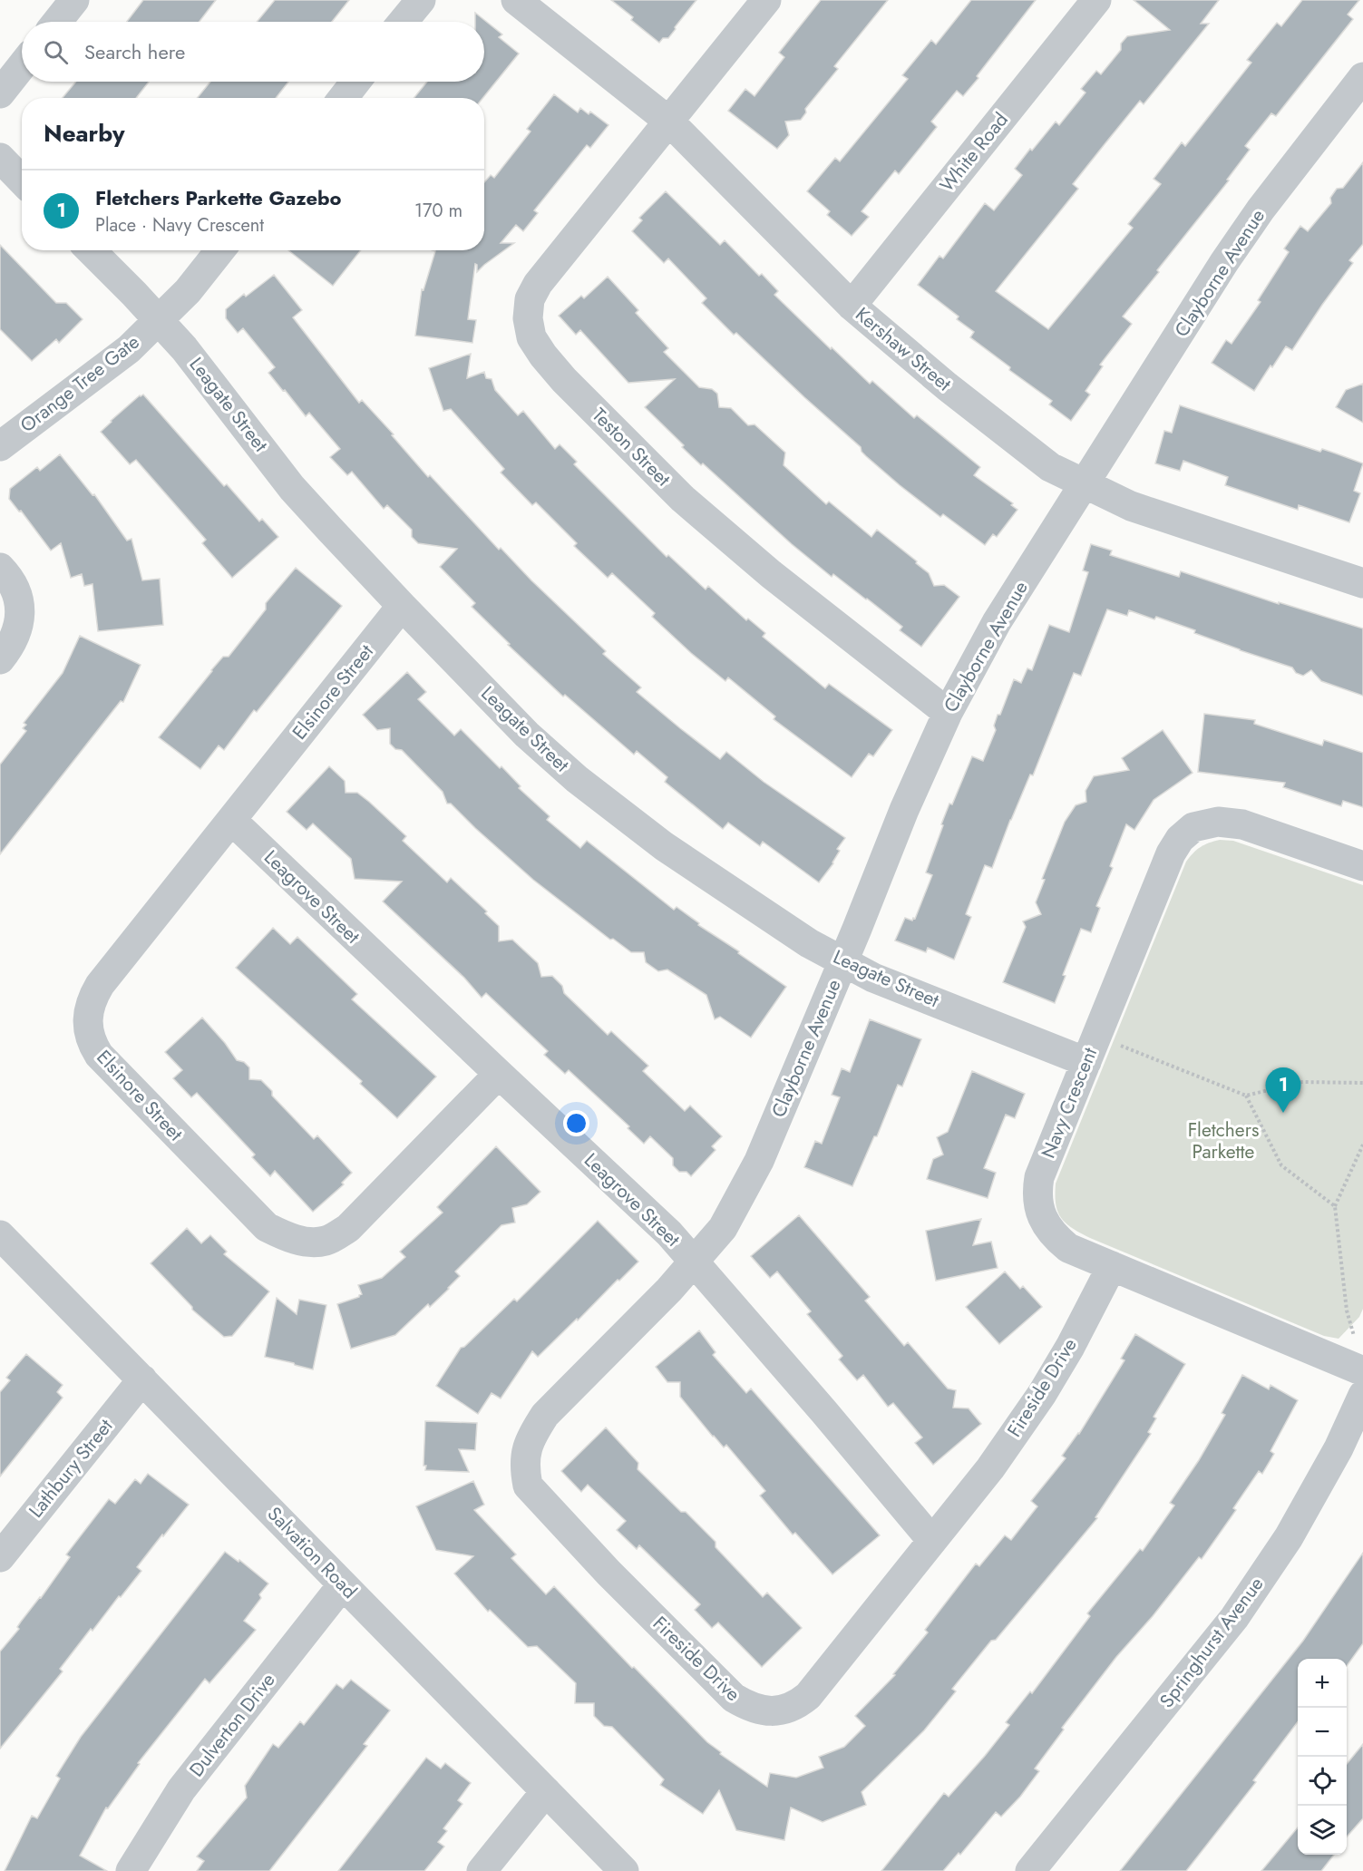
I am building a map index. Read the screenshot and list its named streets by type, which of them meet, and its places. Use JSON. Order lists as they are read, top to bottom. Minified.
{"streets":{"street":["White Road","Clayborne Avenue","Kershaw Street","Orange Tree Gate","Leagate Street","Teston Street","Elsinore Street","Leagrove Street","Navy Crescent","Fireside Drive","Lathbury Street","Salvation Road","Springhurst Avenue","Dulverton Drive"]},"crossings":[["White Road","Kershaw Street"],["Clayborne Avenue","Kershaw Street"],["Clayborne Avenue","Leagate Street"],["Clayborne Avenue","Teston Street"],["Clayborne Avenue","Leagrove Street"],["Clayborne Avenue","Fireside Drive"],["Kershaw Street","Teston Street"],["Orange Tree Gate","Leagate Street"],["Leagate Street","Elsinore Street"],["Leagate Street","Navy Crescent"],["Elsinore Street","Leagrove Street"],["Leagrove Street","Fireside Drive"],["Navy Crescent","Fireside Drive"],["Lathbury Street","Salvation Road"],["Salvation Road","Dulverton Drive"]],"parks":["Fletchers Parkette"],"page":{"search":"Search here","heading":"Nearby","list":[{"mark":"1","name":"Fletchers Parkette Gazebo","note":"Place · Navy Crescent","value":"170 m"}],"pins":"1","map_buttons":["+","−"]}}
